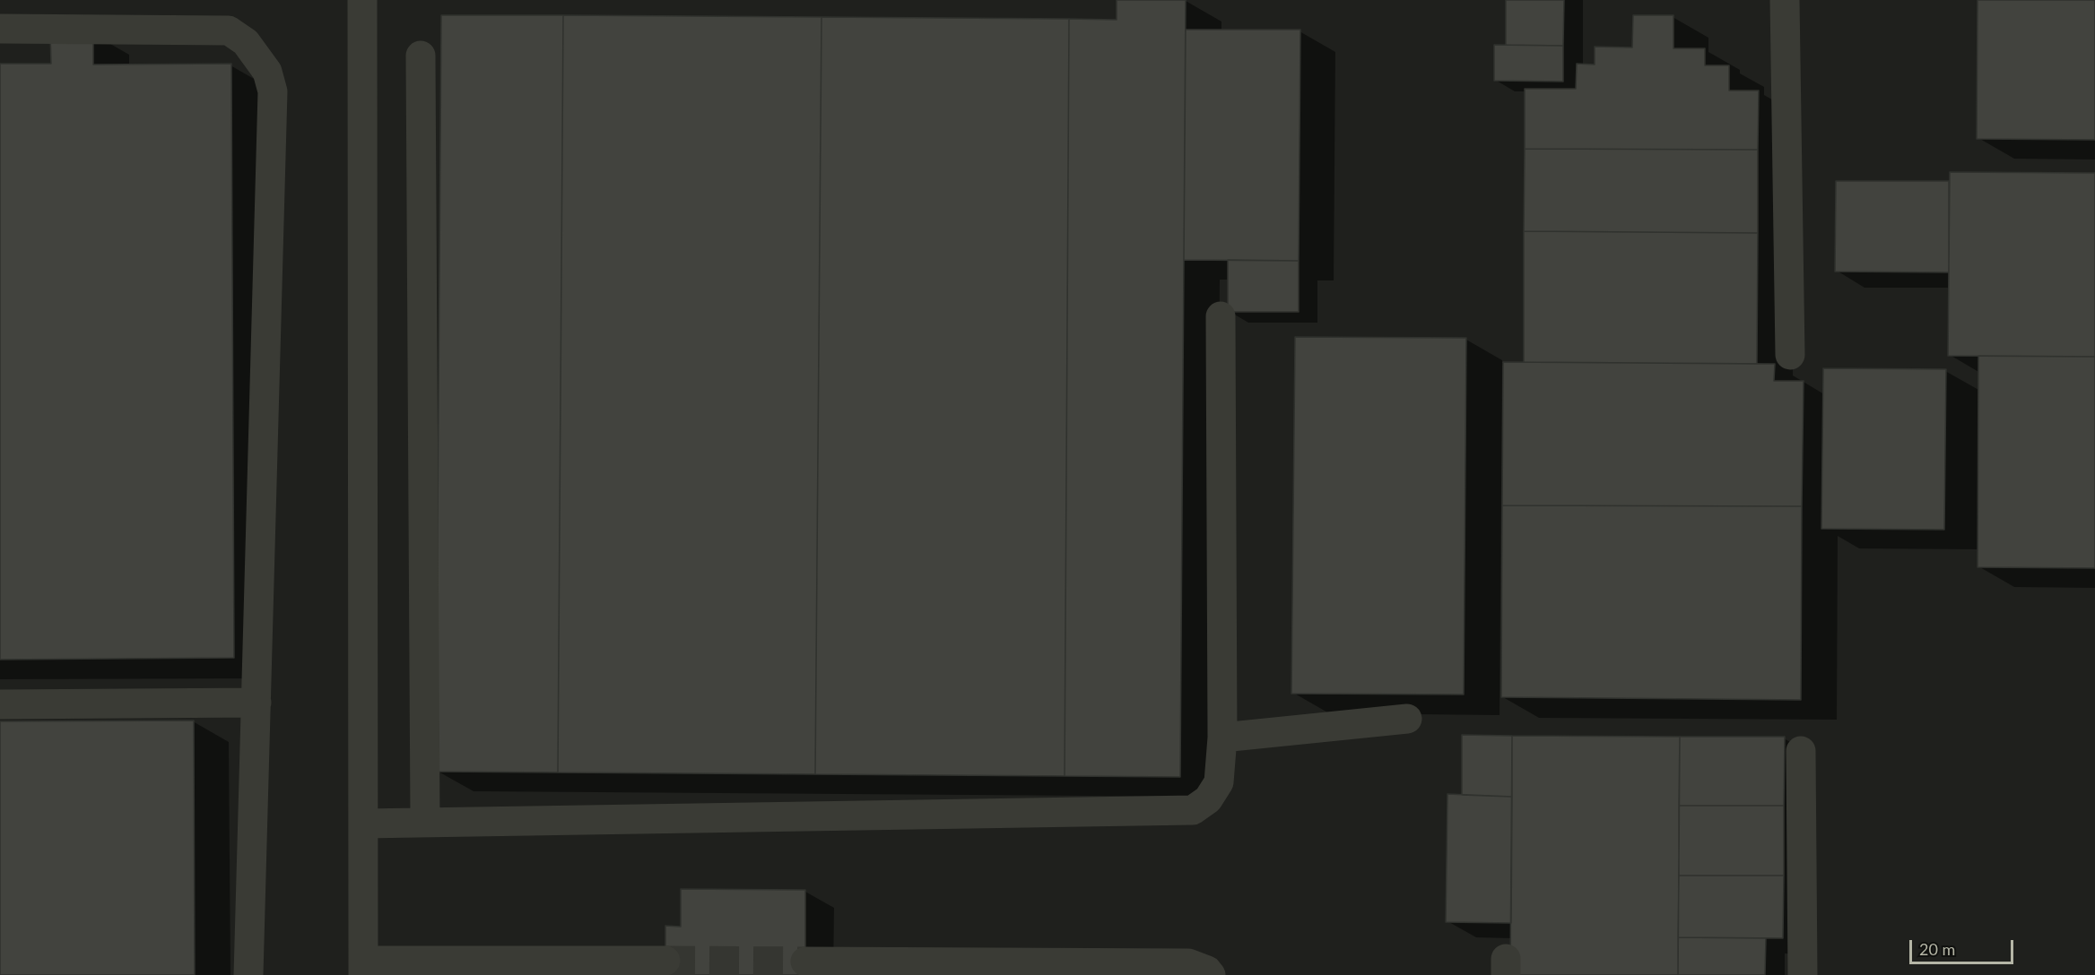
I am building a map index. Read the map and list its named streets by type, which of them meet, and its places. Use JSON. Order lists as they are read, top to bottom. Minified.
{"scale_bar":"20 m"}
